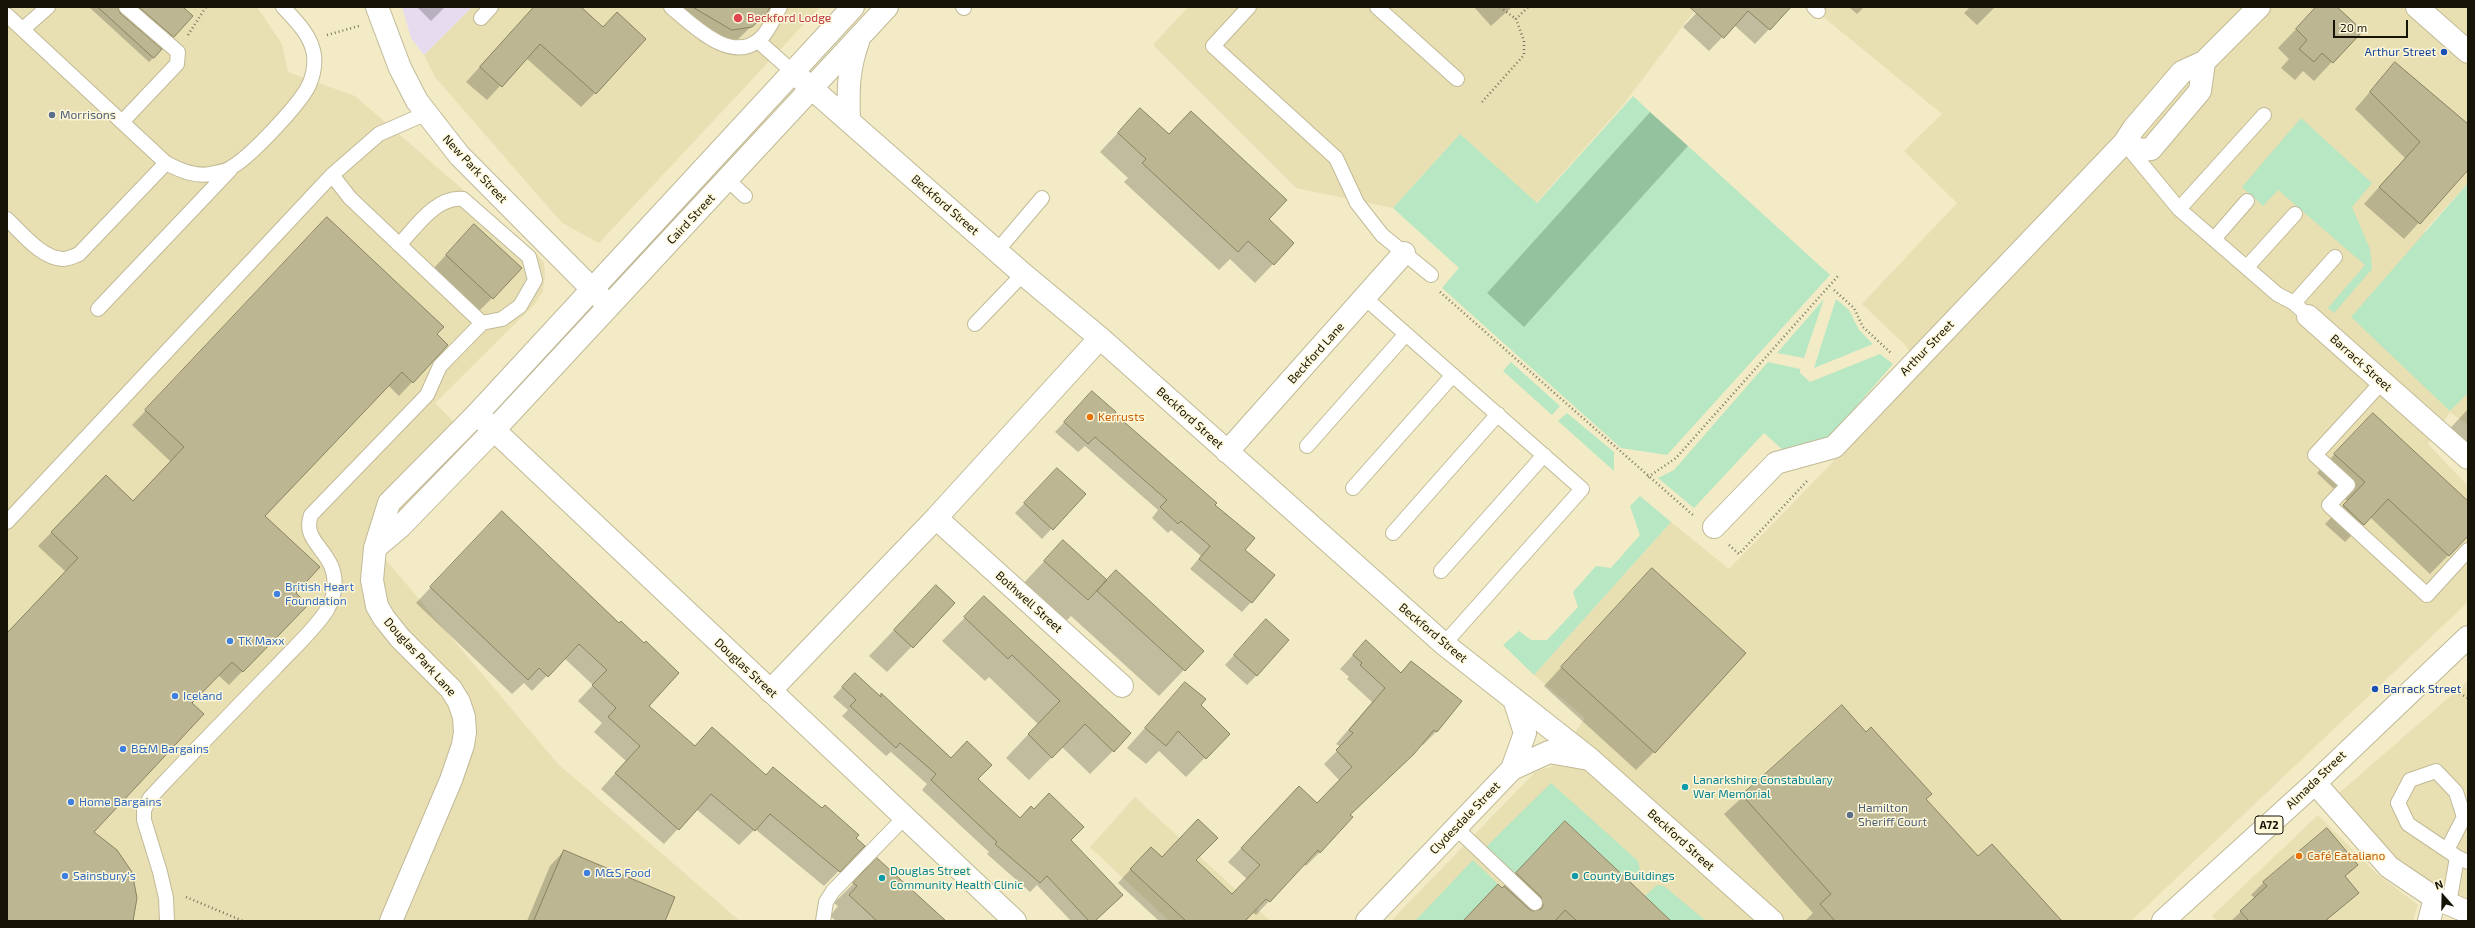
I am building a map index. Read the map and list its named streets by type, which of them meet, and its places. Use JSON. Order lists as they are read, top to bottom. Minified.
{"streets":{"street":["New Park Street","Beckford Street","Caird Street","Arthur Street","Beckford Lane","Barrack Street","Bothwell Street","Douglas Park Lane","Douglas Street","Almada Street","Clydesdale Street","A72"]},"crossings":[["New Park Street","Caird Street"],["Beckford Street","Caird Street"],["Beckford Street","Beckford Lane"],["Beckford Street","Clydesdale Street"],["Caird Street","Douglas Park Lane"],["Caird Street","Douglas Street"],["Douglas Park Lane","Douglas Street"]],"places":["Beckford Lodge","Arthur Street","Morrisons","Kerrusts","British Heart Foundation","TK Maxx","Barrack Street","Iceland","B&M Bargains","Lanarkshire Constabulary War Memorial","Home Bargains","Hamilton Sheriff Court","Café Eataliano","M&S Food","Sainsbury's","County Buildings","Douglas Street Community Health Clinic"],"scale_bar":"20 m","north":"top"}
